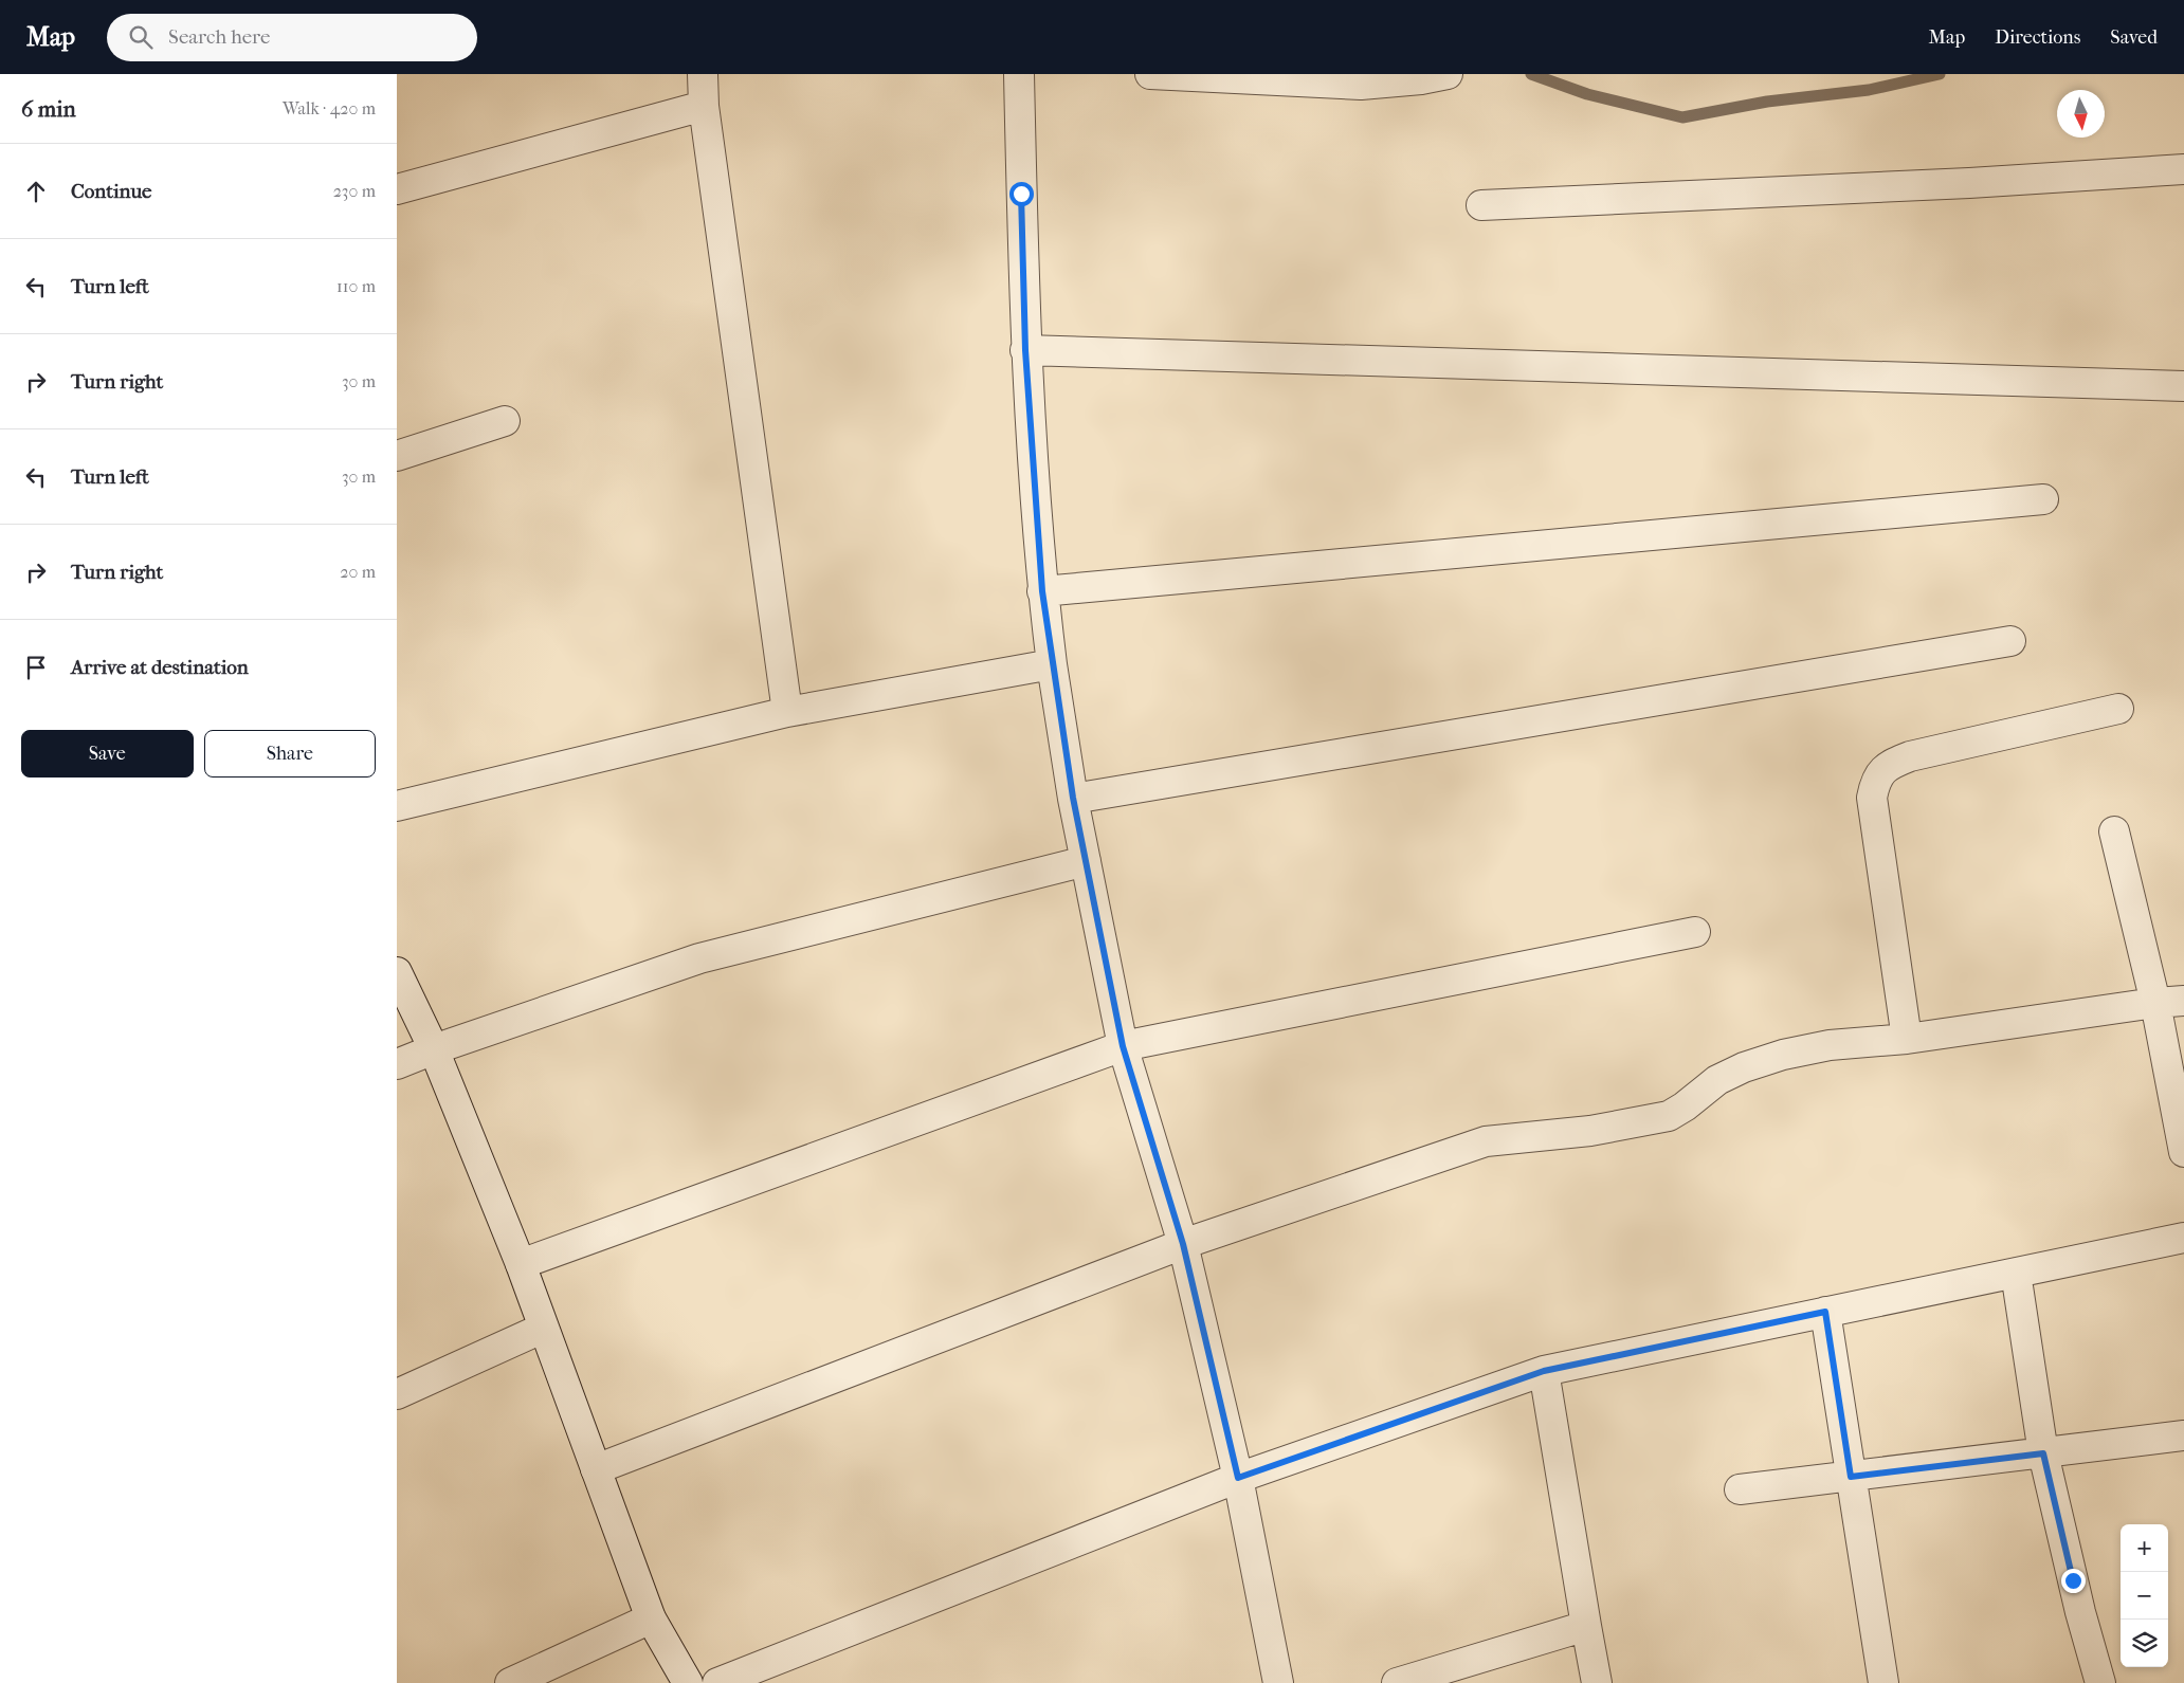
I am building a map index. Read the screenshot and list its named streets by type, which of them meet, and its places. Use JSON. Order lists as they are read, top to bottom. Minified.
{"north":"bottom","page":{"header":"Map","search":"Search here","nav":["Map","Directions","Saved"],"heading":["6 min","Walk · 420 m"],"list":[["Continue","230 m"],["Turn left","110 m"],["Turn right","30 m"],["Turn left","30 m"],["Turn right","20 m"],"Arrive at destination"],"buttons":["Save","Share"],"map_buttons":["+","−"]}}
